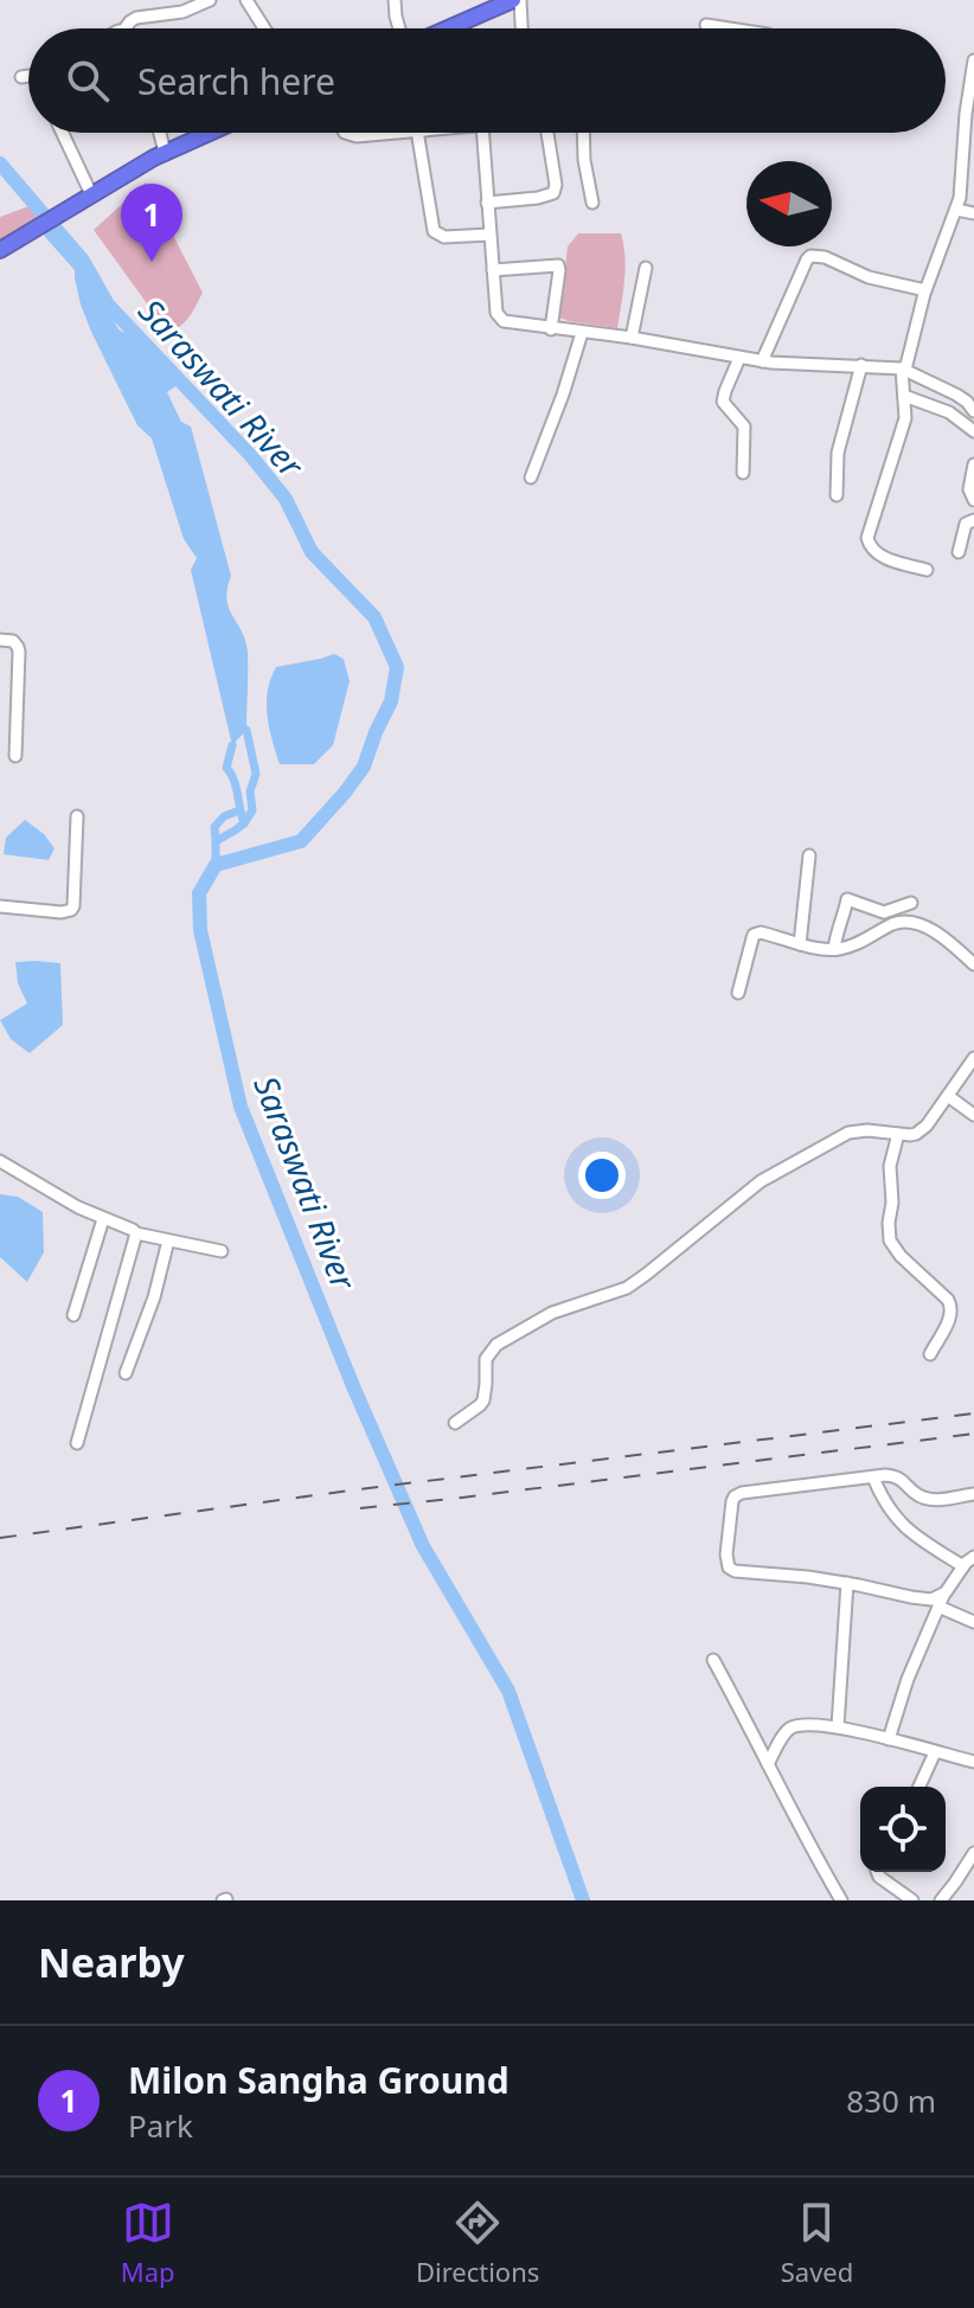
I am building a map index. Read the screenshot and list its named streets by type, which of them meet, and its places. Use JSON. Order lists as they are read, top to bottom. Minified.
{"water":["Saraswati River"],"north":"left","page":{"search":"Search here","pins":"1","heading":"Nearby","list":[{"mark":"1","name":"Milon Sangha Ground","note":"Park","value":"830 m"}],"nav":["Map","Directions","Saved"]}}
